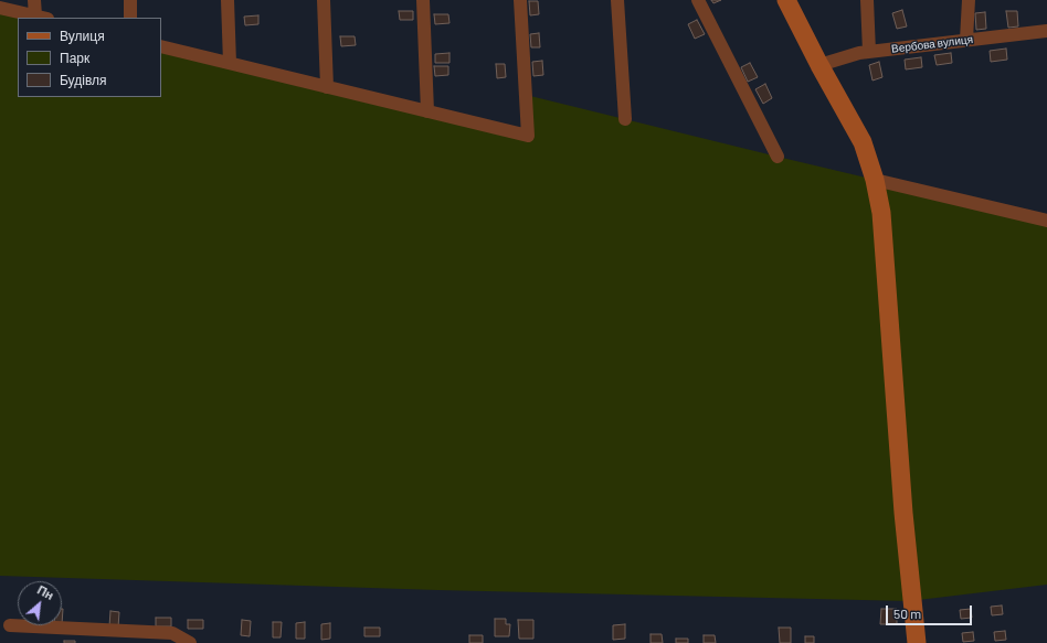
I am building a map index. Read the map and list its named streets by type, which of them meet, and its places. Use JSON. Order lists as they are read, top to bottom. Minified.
{"streets":{"street":["Вербова вулиця"]},"legend":["Вулиця","Парк","Будівля"],"scale_bar":"50 m","north":"top right"}
